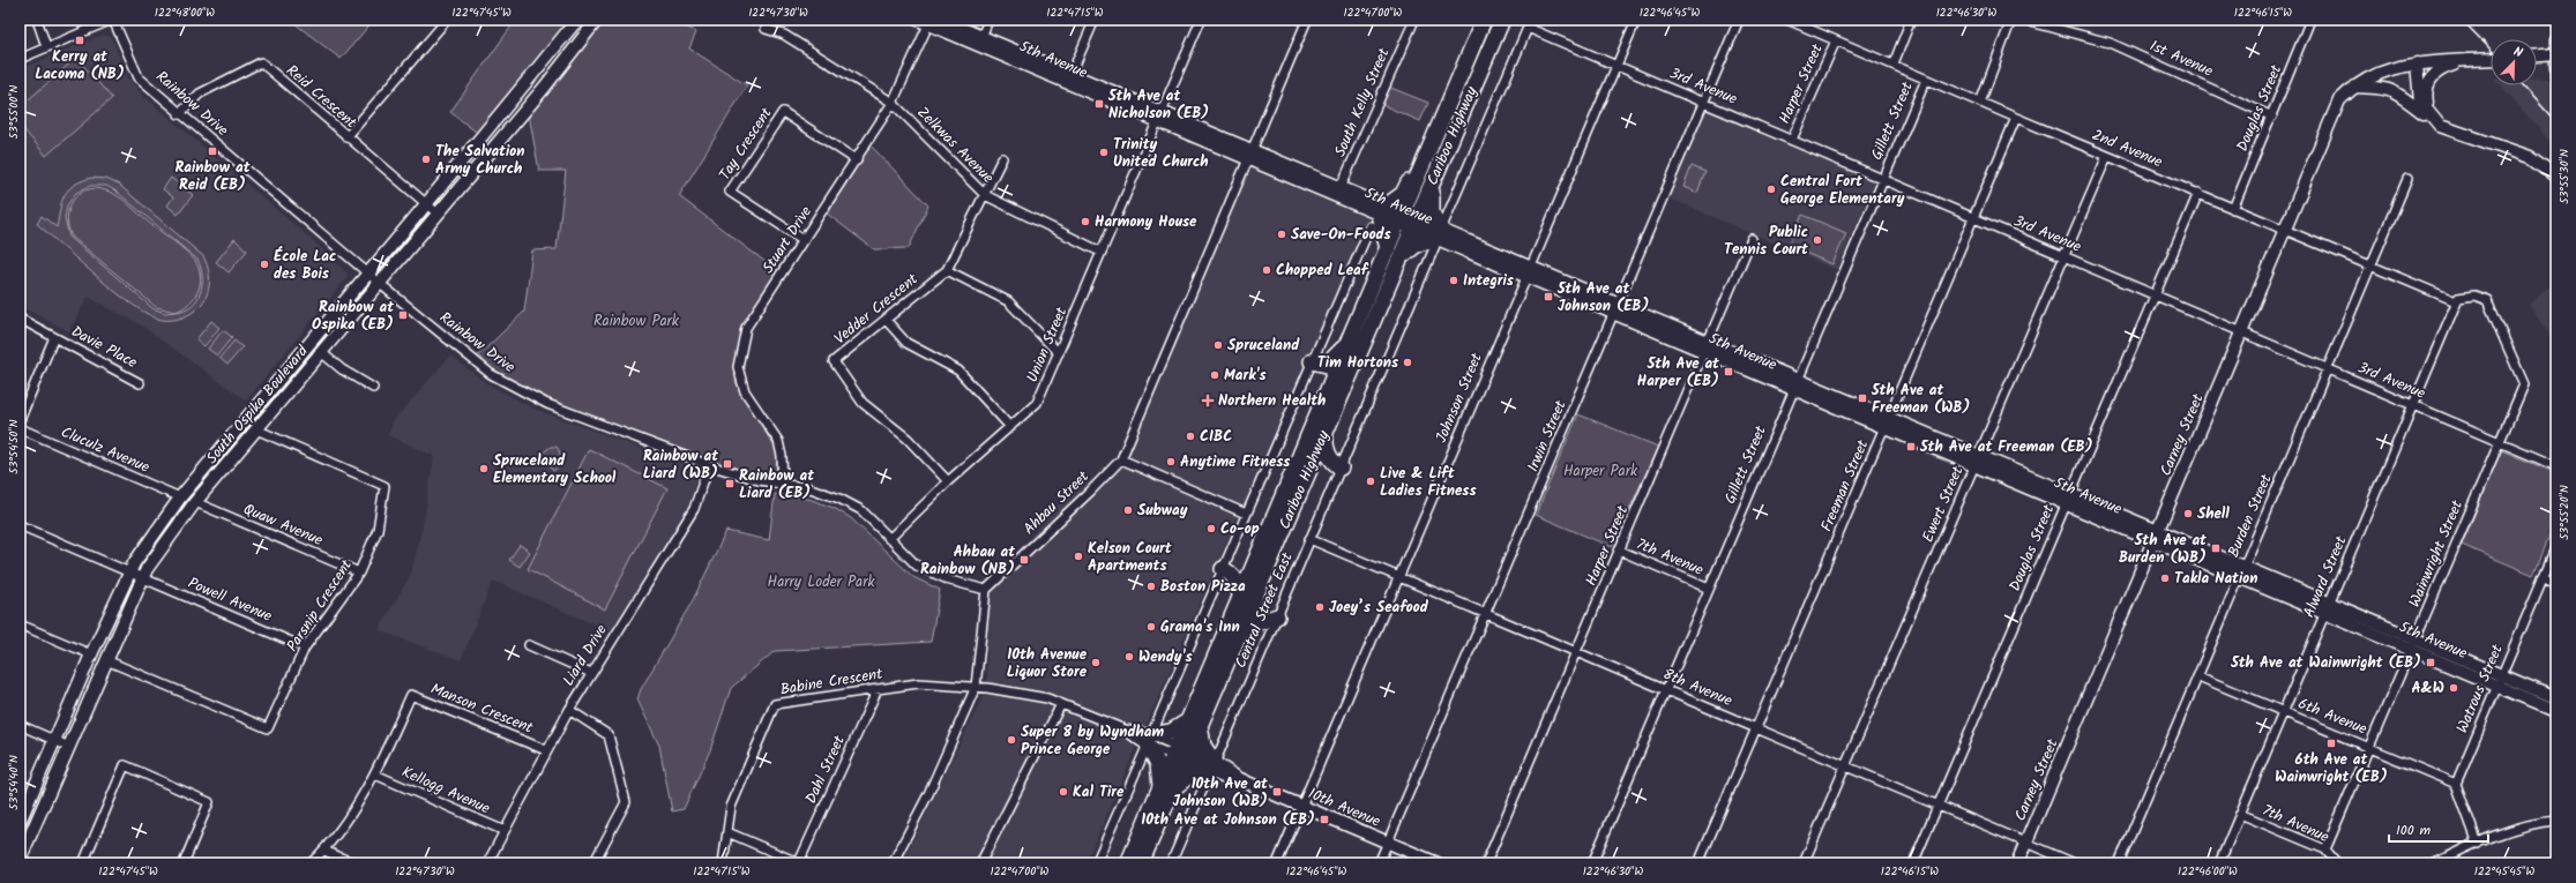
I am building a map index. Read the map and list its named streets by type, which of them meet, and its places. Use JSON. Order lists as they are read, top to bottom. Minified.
{"streets":{"highway":["Cariboo Highway"],"main road":["5th Avenue","South Ospika Boulevard","Carney Street","10th Avenue"],"street":["1st Avenue","Harper Street","3rd Avenue","Reid Crescent","South Kelly Street","Rainbow Drive","Douglas Street","Gillett Street","Tay Crescent","Zelkwas Avenue","2nd Avenue","Stuart Drive","Vedder Crescent","Union Street","Davie Place","Johnson Street","Irwin Street","Cluculz Avenue","Freeman Street","Ahbau Street","Ewert Street","Burden Street","Quaw Avenue","Wainwright Street","7th Avenue","Alward Street","Powell Avenue","Parsnip Crescent","Central Street East","Liard Drive","Babine Crescent","8th Avenue","Watrous Street","Manson Crescent","6th Avenue","Dahl Street","Kellogg Avenue"]},"crossings":[["1st Avenue","Douglas Street"],["5th Avenue","Harper Street"],["5th Avenue","South Kelly Street"],["5th Avenue","Douglas Street"],["5th Avenue","Gillett Street"],["5th Avenue","Cariboo Highway"],["5th Avenue","Stuart Drive"],["5th Avenue","Union Street"],["5th Avenue","Johnson Street"],["5th Avenue","Carney Street"],["5th Avenue","Irwin Street"],["5th Avenue","Freeman Street"],["5th Avenue","Ahbau Street"],["5th Avenue","Ewert Street"],["5th Avenue","Burden Street"],["5th Avenue","Wainwright Street"],["5th Avenue","Alward Street"],["5th Avenue","Central Street East"],["5th Avenue","Watrous Street"],["Harper Street","3rd Avenue"],["Harper Street","2nd Avenue"],["Harper Street","7th Avenue"],["Harper Street","8th Avenue"],["3rd Avenue","Douglas Street"],["3rd Avenue","Gillett Street"],["3rd Avenue","Johnson Street"],["3rd Avenue","Carney Street"],["3rd Avenue","Irwin Street"],["3rd Avenue","Freeman Street"],["3rd Avenue","Ewert Street"],["3rd Avenue","Burden Street"],["3rd Avenue","Wainwright Street"],["3rd Avenue","Alward Street"],["3rd Avenue","Central Street East"],["Reid Crescent","Rainbow Drive"],["Reid Crescent","South Ospika Boulevard"],["Rainbow Drive","Stuart Drive"],["Rainbow Drive","Union Street"],["Rainbow Drive","South Ospika Boulevard"],["Rainbow Drive","Ahbau Street"],["Rainbow Drive","Liard Drive"],["Douglas Street","2nd Avenue"],["Douglas Street","8th Avenue"],["Gillett Street","2nd Avenue"],["Gillett Street","7th Avenue"],["Gillett Street","8th Avenue"],["Cariboo Highway","10th Avenue"],["Tay Crescent","Stuart Drive"],["Zelkwas Avenue","Stuart Drive"],["Zelkwas Avenue","Vedder Crescent"],["Zelkwas Avenue","Union Street"],["2nd Avenue","Carney Street"],["2nd Avenue","Freeman Street"],["2nd Avenue","Ewert Street"],["2nd Avenue","Burden Street"],["2nd Avenue","Wainwright Street"],["2nd Avenue","Alward Street"],["Vedder Crescent","Union Street"],["Johnson Street","8th Avenue"],["Johnson Street","10th Avenue"],["South Ospika Boulevard","Cluculz Avenue"],["South Ospika Boulevard","Quaw Avenue"],["South Ospika Boulevard","Powell Avenue"],["South Ospika Boulevard","Parsnip Crescent"],["Carney Street","8th Avenue"],["Irwin Street","8th Avenue"],["Irwin Street","10th Avenue"],["Freeman Street","8th Avenue"],["Ewert Street","8th Avenue"],["Burden Street","6th Avenue"],["Quaw Avenue","Parsnip Crescent"],["Wainwright Street","7th Avenue"],["Wainwright Street","Alward Street"],["Wainwright Street","6th Avenue"],["7th Avenue","Alward Street"],["Alward Street","6th Avenue"],["Powell Avenue","Parsnip Crescent"],["Central Street East","8th Avenue"],["Central Street East","10th Avenue"],["Liard Drive","Manson Crescent"],["Liard Drive","Kellogg Avenue"],["Babine Crescent","Dahl Street"],["Babine Crescent","10th Avenue"],["Watrous Street","6th Avenue"],["Manson Crescent","Kellogg Avenue"]],"parks":["Rainbow Park","Harper Park","Harry Loder Park"],"places":{"transit":["Kerry at Lacoma (NB)","5th Ave at Nicholson (EB)","Rainbow at Reid (EB)","5th Ave at Johnson (EB)","Rainbow at Ospika (EB)","5th Ave at Harper (EB)","5th Ave at Freeman (WB)","5th Ave at Freeman (EB)","Rainbow at Liard (WB)","Rainbow at Liard (EB)","5th Ave at Burden (WB)","Ahbau at Rainbow (NB)","5th Ave at Wainwright (EB)","6th Ave at Wainwright (EB)","10th Ave at Johnson (WB)","10th Ave at Johnson (EB)"],"other":["Trinity United Church","The Salvation Army Church","Central Fort George Elementary","Harmony House","Save-On-Foods","Public Tennis Court","École Lac des Bois","Chopped Leaf","Integris","Spruceland","Tim Hortons","Mark's","CIBC","Anytime Fitness","Spruceland Elementary School","Live & Lift Ladies Fitness","Subway","Shell","Co-op","Kelson Court Apartments","Takla Nation","Boston Pizza","Joey’s Seafood","Grama's Inn","Wendy's","10th Avenue Liquor Store","A&W","Super 8 by Wyndham Prince George","Kal Tire"],"health":["Northern Health"]},"scale_bar":"100 m","north":"top right","coordinates":["122°48'00\"W","122°47'45\"W","122°47'30\"W","122°47'15\"W","122°47'00\"W","122°46'45\"W","122°46'30\"W","122°46'15\"W","53°55'00\"N","53°55'30\"N","53°54'50\"N","53°55'20\"N","53°54'40\"N","122°46'00\"W","122°45'45\"W"]}
